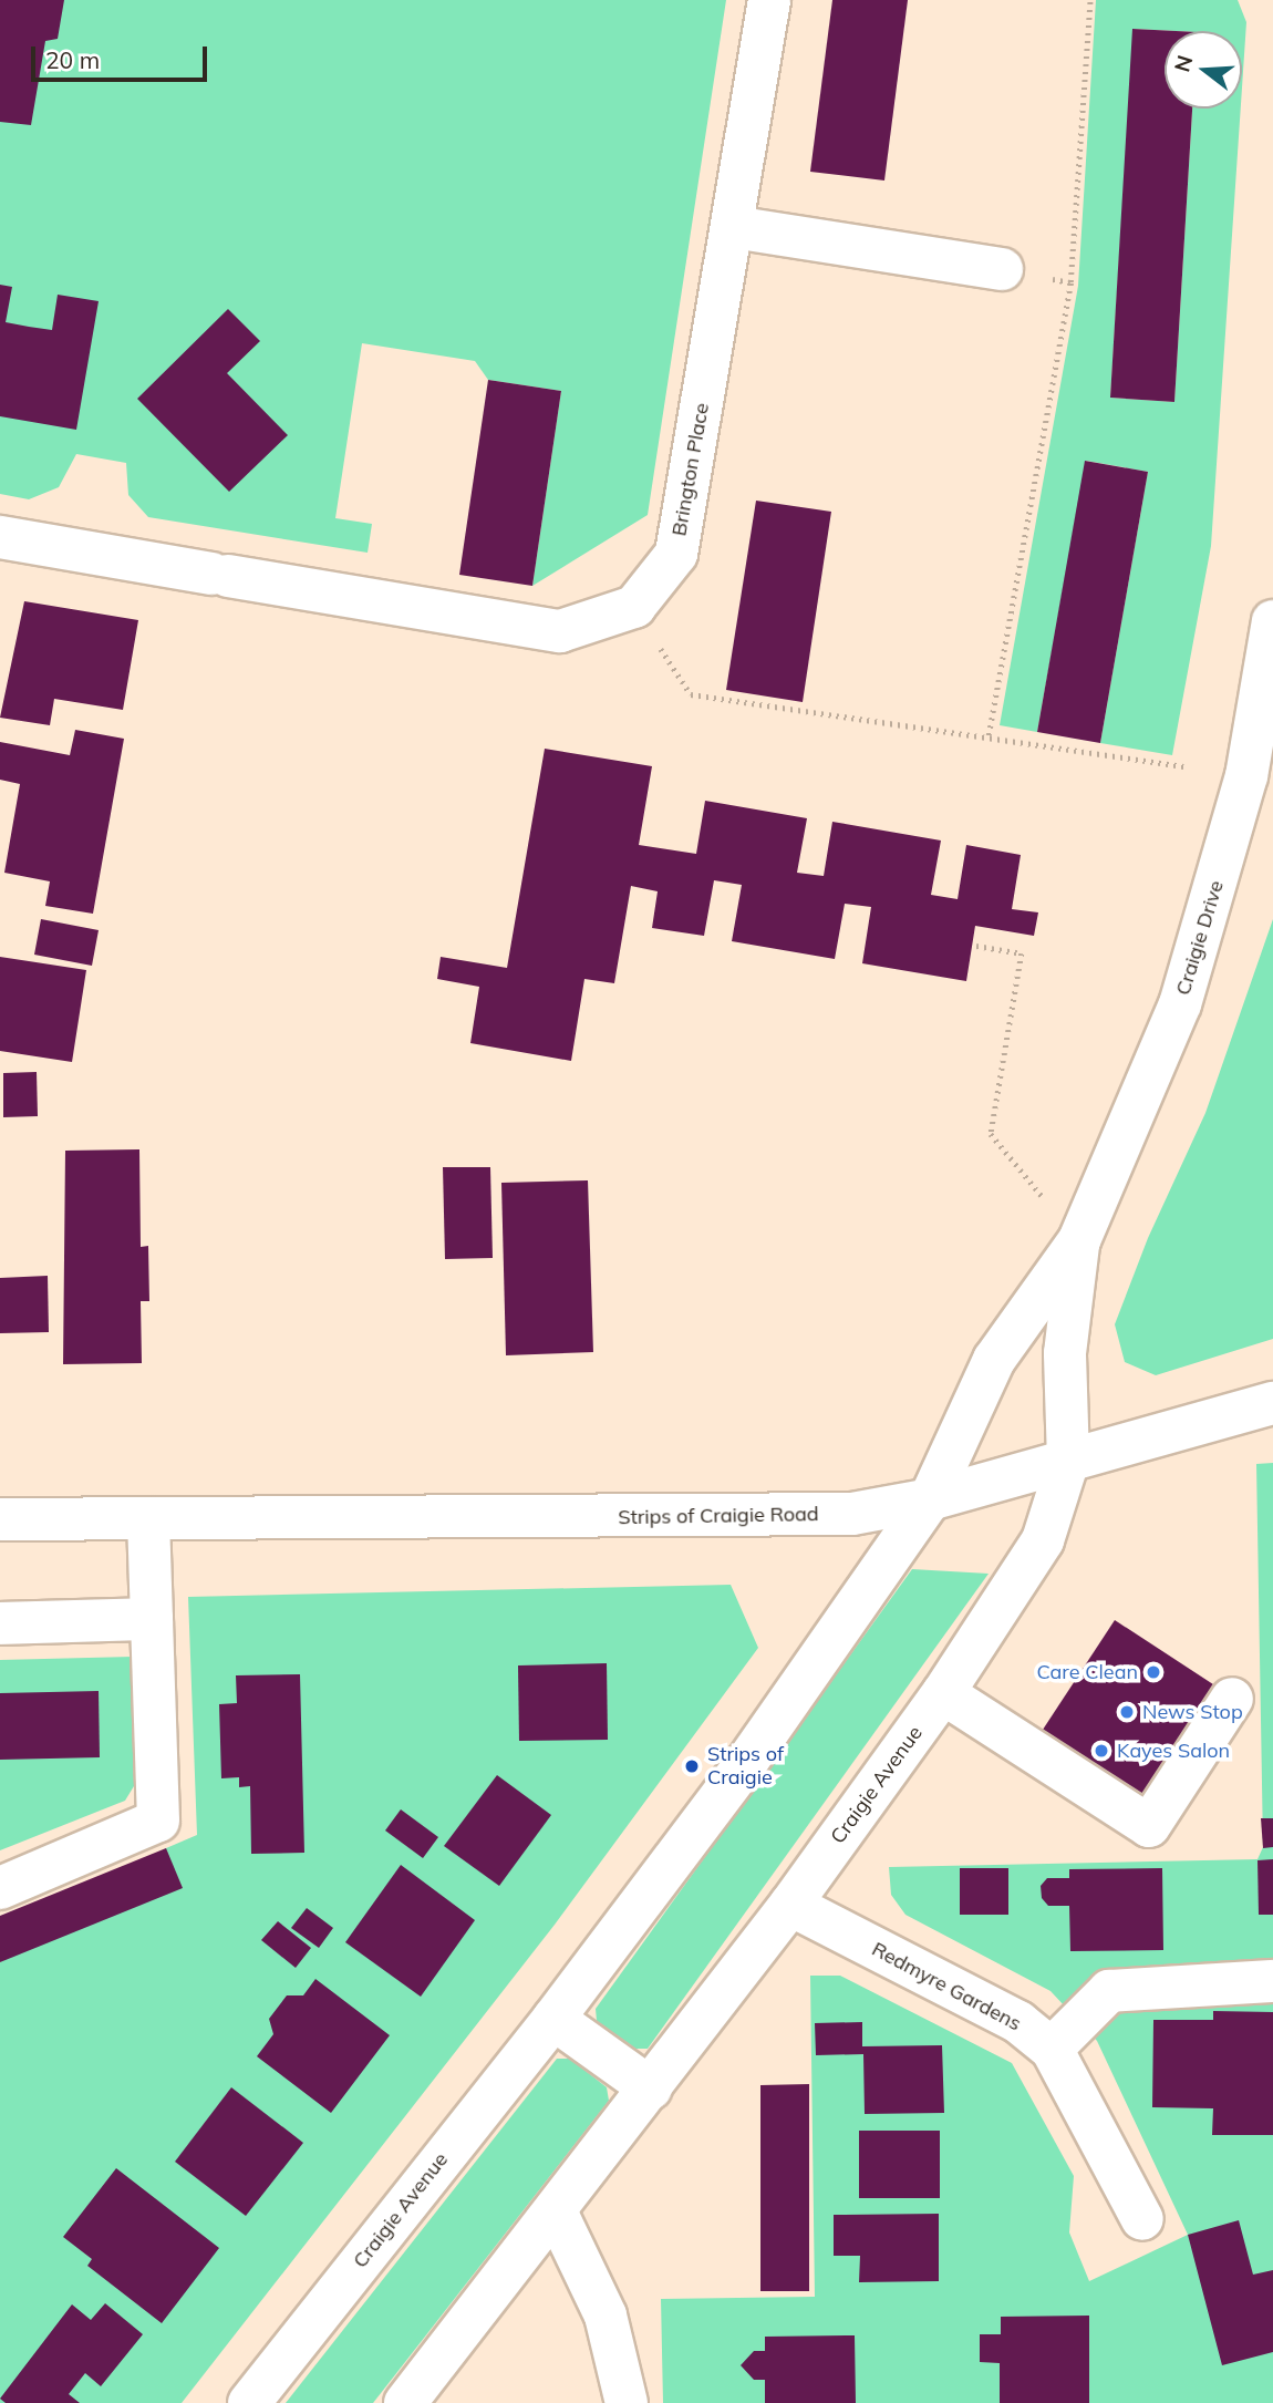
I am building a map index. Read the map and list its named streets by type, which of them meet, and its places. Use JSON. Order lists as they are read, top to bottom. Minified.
{"streets":{"street":["Brington Place","Craigie Drive","Strips of Craigie Road","Craigie Avenue","Redmyre Gardens"]},"crossings":[["Craigie Drive","Strips of Craigie Road"],["Craigie Drive","Craigie Avenue"],["Strips of Craigie Road","Craigie Avenue"],["Craigie Avenue","Redmyre Gardens"]],"places":["Care Clean","News Stop","Kayes Salon","Strips of Craigie"],"scale_bar":"20 m","north":"left"}
